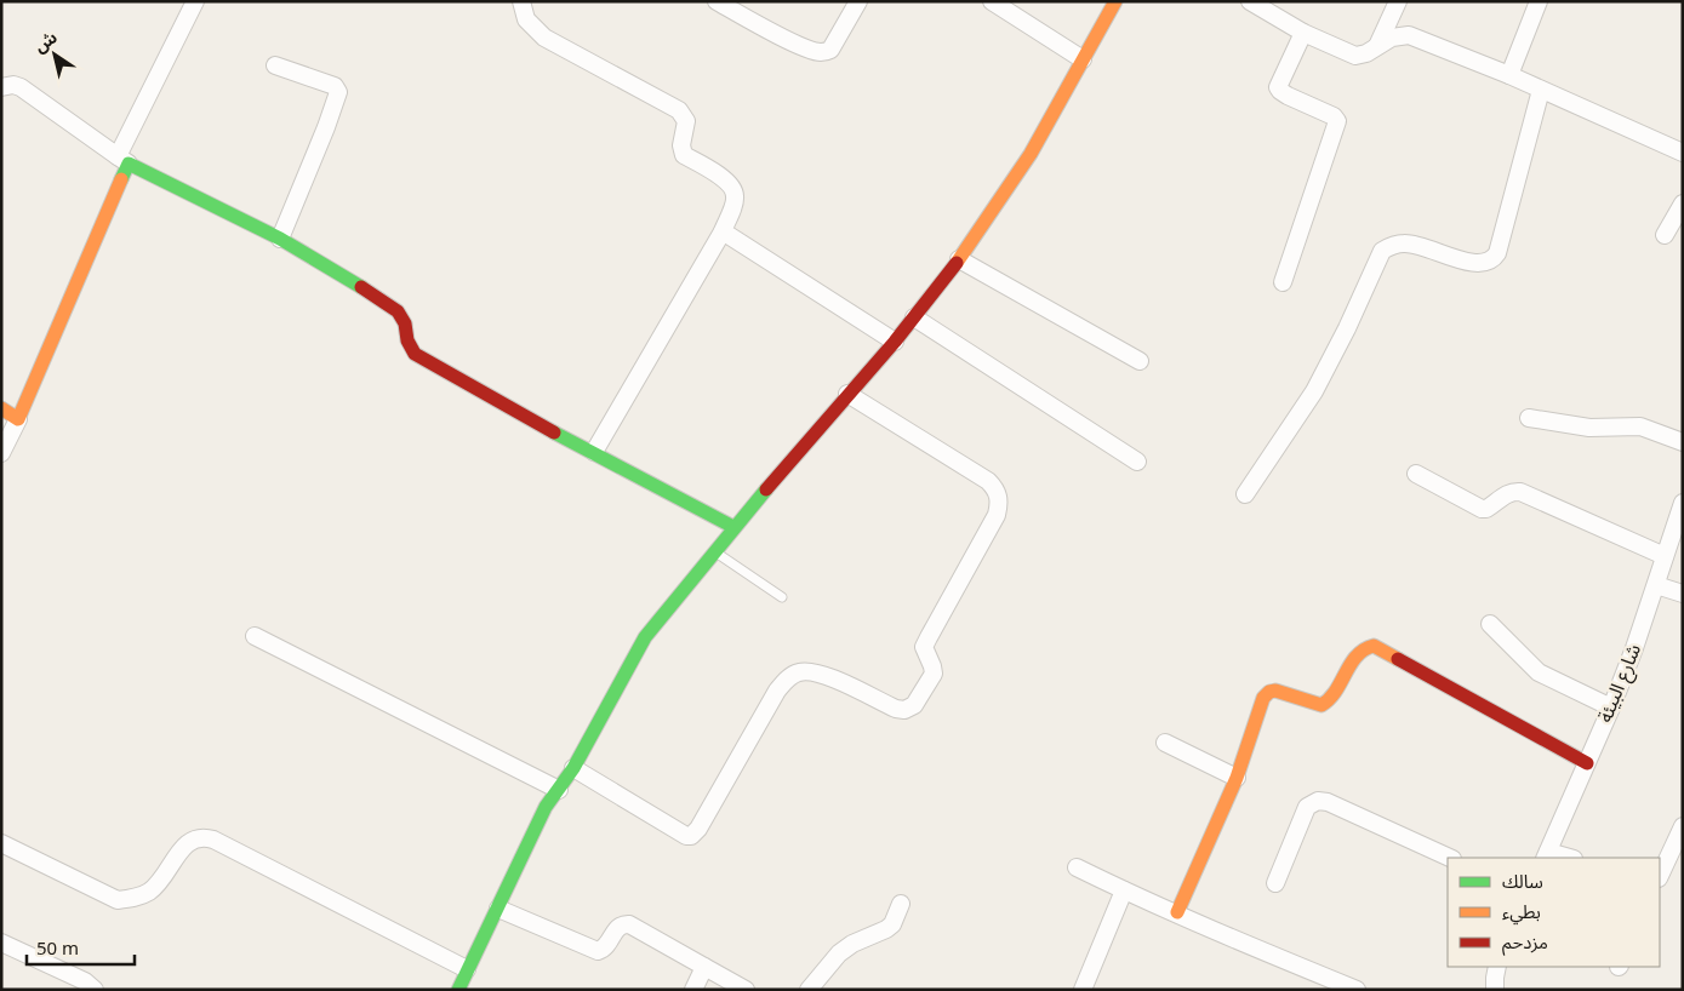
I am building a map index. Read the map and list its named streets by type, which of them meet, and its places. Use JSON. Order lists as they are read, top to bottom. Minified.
{"streets":{"street":["شارع البيئة"]},"legend":["سالك","بطيء","مزدحم"],"scale_bar":"50 m","north":"top left"}
